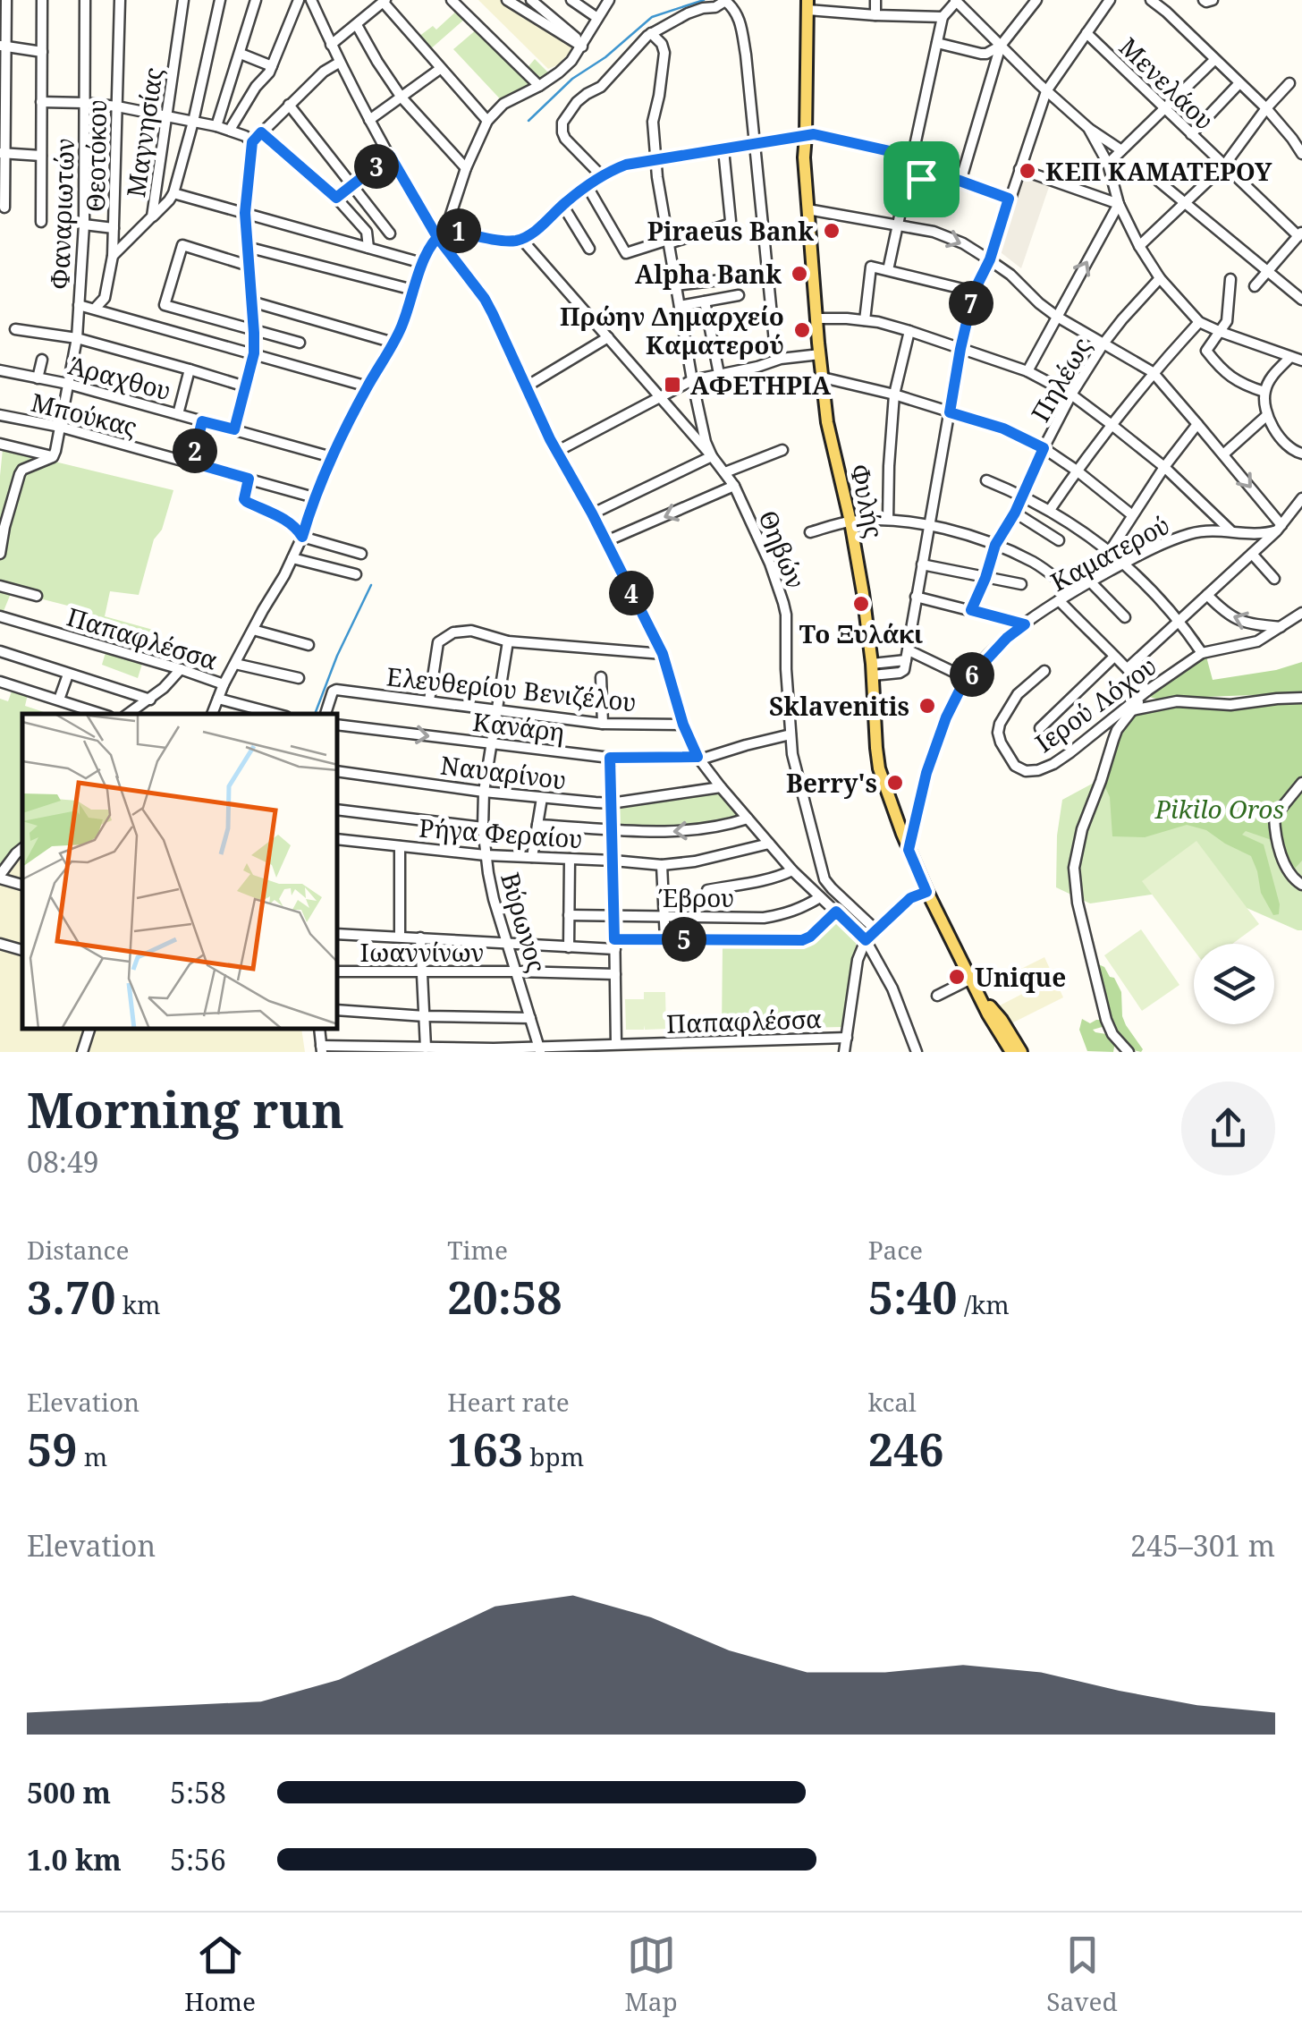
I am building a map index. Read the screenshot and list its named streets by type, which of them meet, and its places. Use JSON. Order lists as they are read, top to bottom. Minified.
{"streets":{"main road":["Φυλής"],"street":["Μενελάου","Μαγνησίας","Θεοτόκου","Φαναριωτών","Άραχθου","Πηλέως","Μπούκας","Θηβών","Καματερού","Παπαφλέσσα","Ελευθερίου Βενιζέλου","Ιερού Λόχου","Κανάρη","Ναυαρίνου","Ρήγα Φεραίου","Έβρου","Βύρωνος","Ιωαννίνων"]},"crossings":[["Μαγνησίας","Θεοτόκου"],["Φαναριωτών","Άραχθου"],["Φαναριωτών","Μπούκας"],["Άραχθου","Παπαφλέσσα"],["Μπούκας","Παπαφλέσσα"],["Φυλής","Καματερού"],["Θηβών","Κανάρη"],["Παπαφλέσσα","Βύρωνος"],["Ελευθερίου Βενιζέλου","Βύρωνος"],["Κανάρη","Βύρωνος"],["Ναυαρίνου","Βύρωνος"],["Ρήγα Φεραίου","Βύρωνος"],["Βύρωνος","Ιωαννίνων"]],"parks":["Pikilo Oros"],"places":{"other":["ΚΕΠ ΚΑΜΑΤΕΡΟΥ","Piraeus Bank","Alpha Bank","Πρώην Δημαρχείο Καματερού","Το Ξυλάκι","Sklavenitis","Berry's","Unique"],"transit":["ΑΦΕΤΗΡΙΑ"]},"page":{"pins":["3","1","7","2","4","6","5"],"heading":["Morning run","08:49"],"stats":[["Distance","3.70 km"],["Time","20:58"],["Pace","5:40 /km"],["Elevation","59 m"],["Heart rate","163 bpm"],["kcal","246"]],"chart":["Elevation","245–301 m"],"list":[{"name":"500 m","note":"5:58"},{"name":"1.0 km","note":"5:56"}],"tabs":["Home","Map","Saved"]}}
